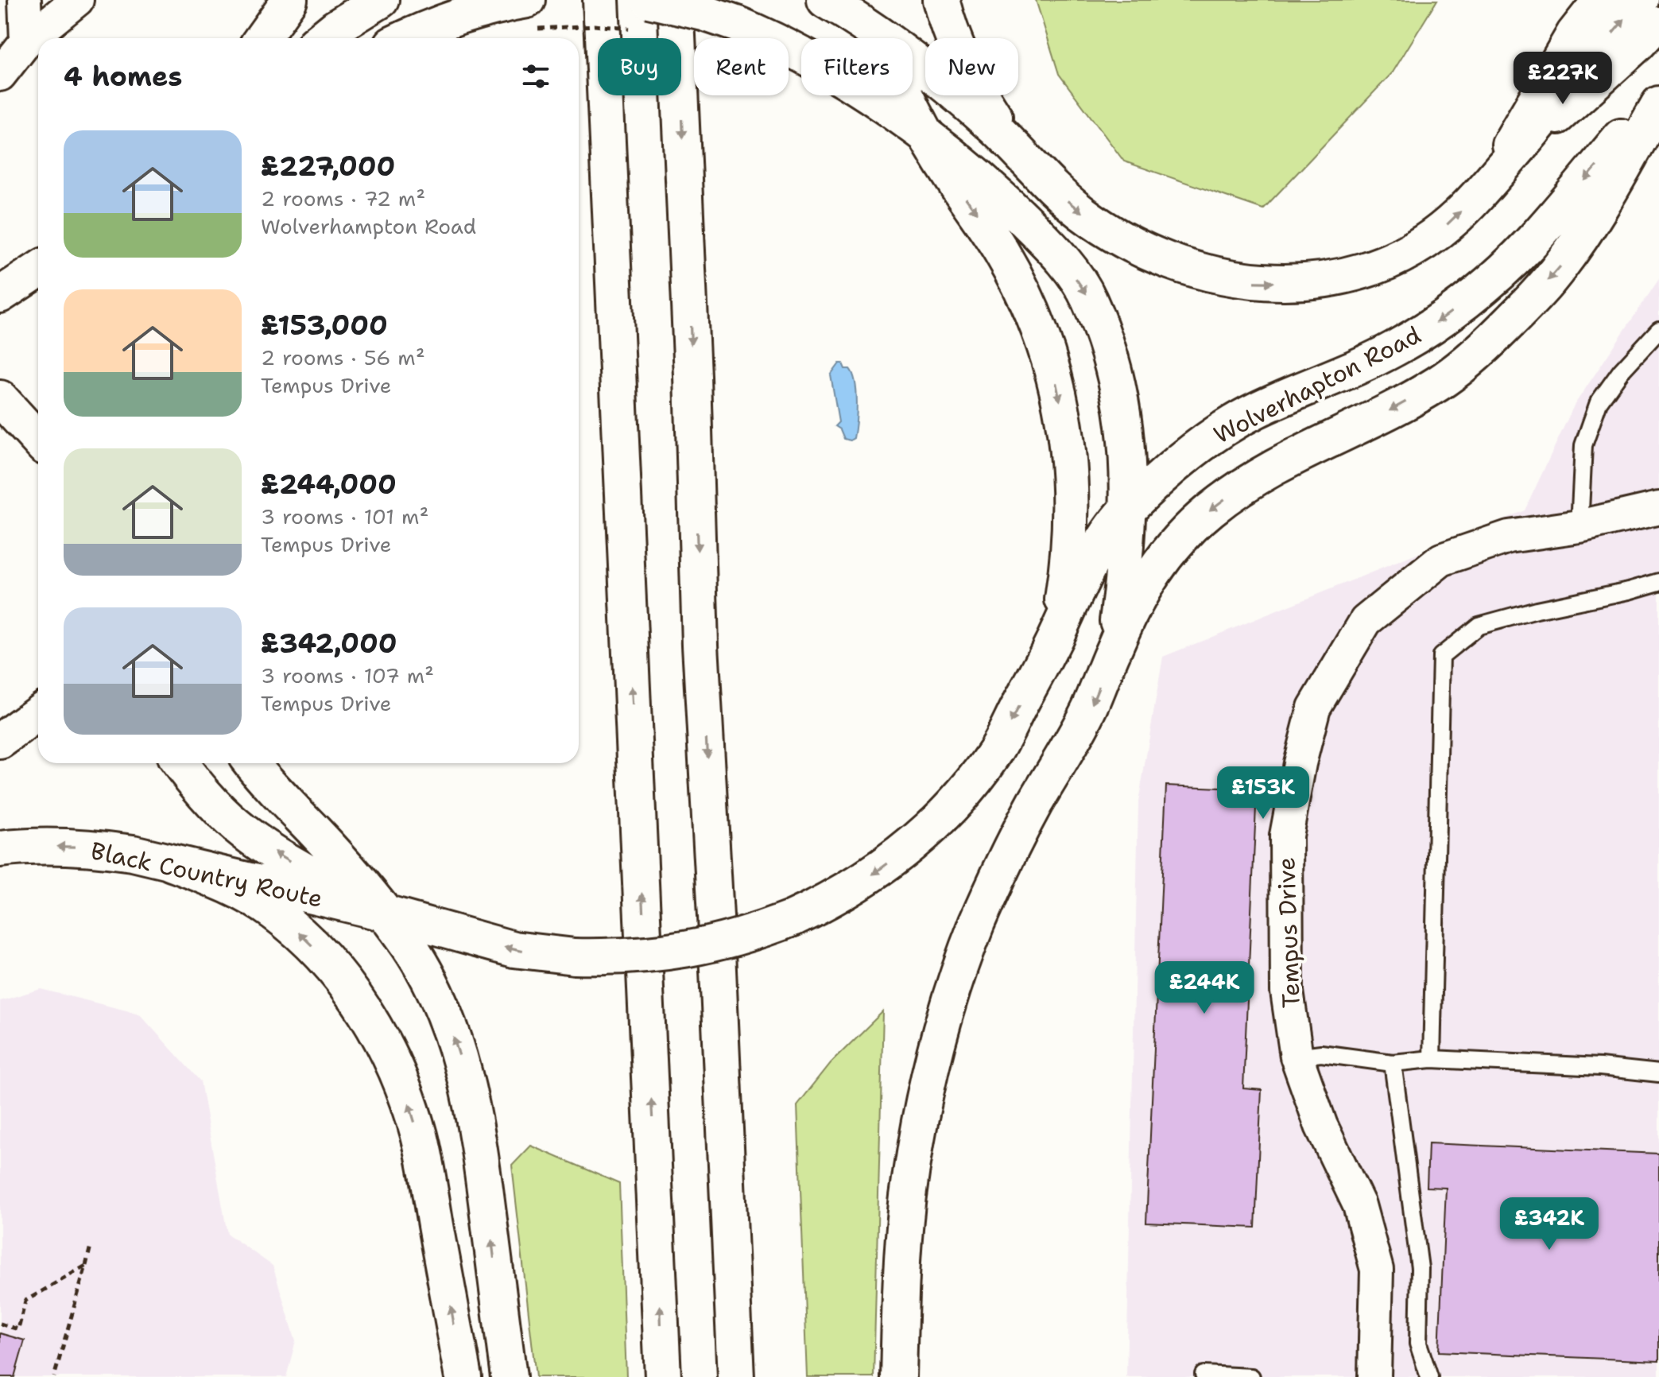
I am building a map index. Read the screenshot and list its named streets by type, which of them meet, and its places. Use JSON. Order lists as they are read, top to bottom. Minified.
{"streets":{"main road":["Wolverhapton Road","Black Country Route"],"street":["Tempus Drive"]},"one_way":["Black Country Route"],"page":{"chip":["Buy","Rent","Filters","New"],"heading":"4 homes","price":["£227K","£153K","£244K","£342K"],"list":[{"name":"£227,000","note":"2 rooms · 72 m² · Wolverhampton Road"},{"name":"£153,000","note":"2 rooms · 56 m² · Tempus Drive"},{"name":"£244,000","note":"3 rooms · 101 m² · Tempus Drive"},{"name":"£342,000","note":"3 rooms · 107 m² · Tempus Drive"}]}}
